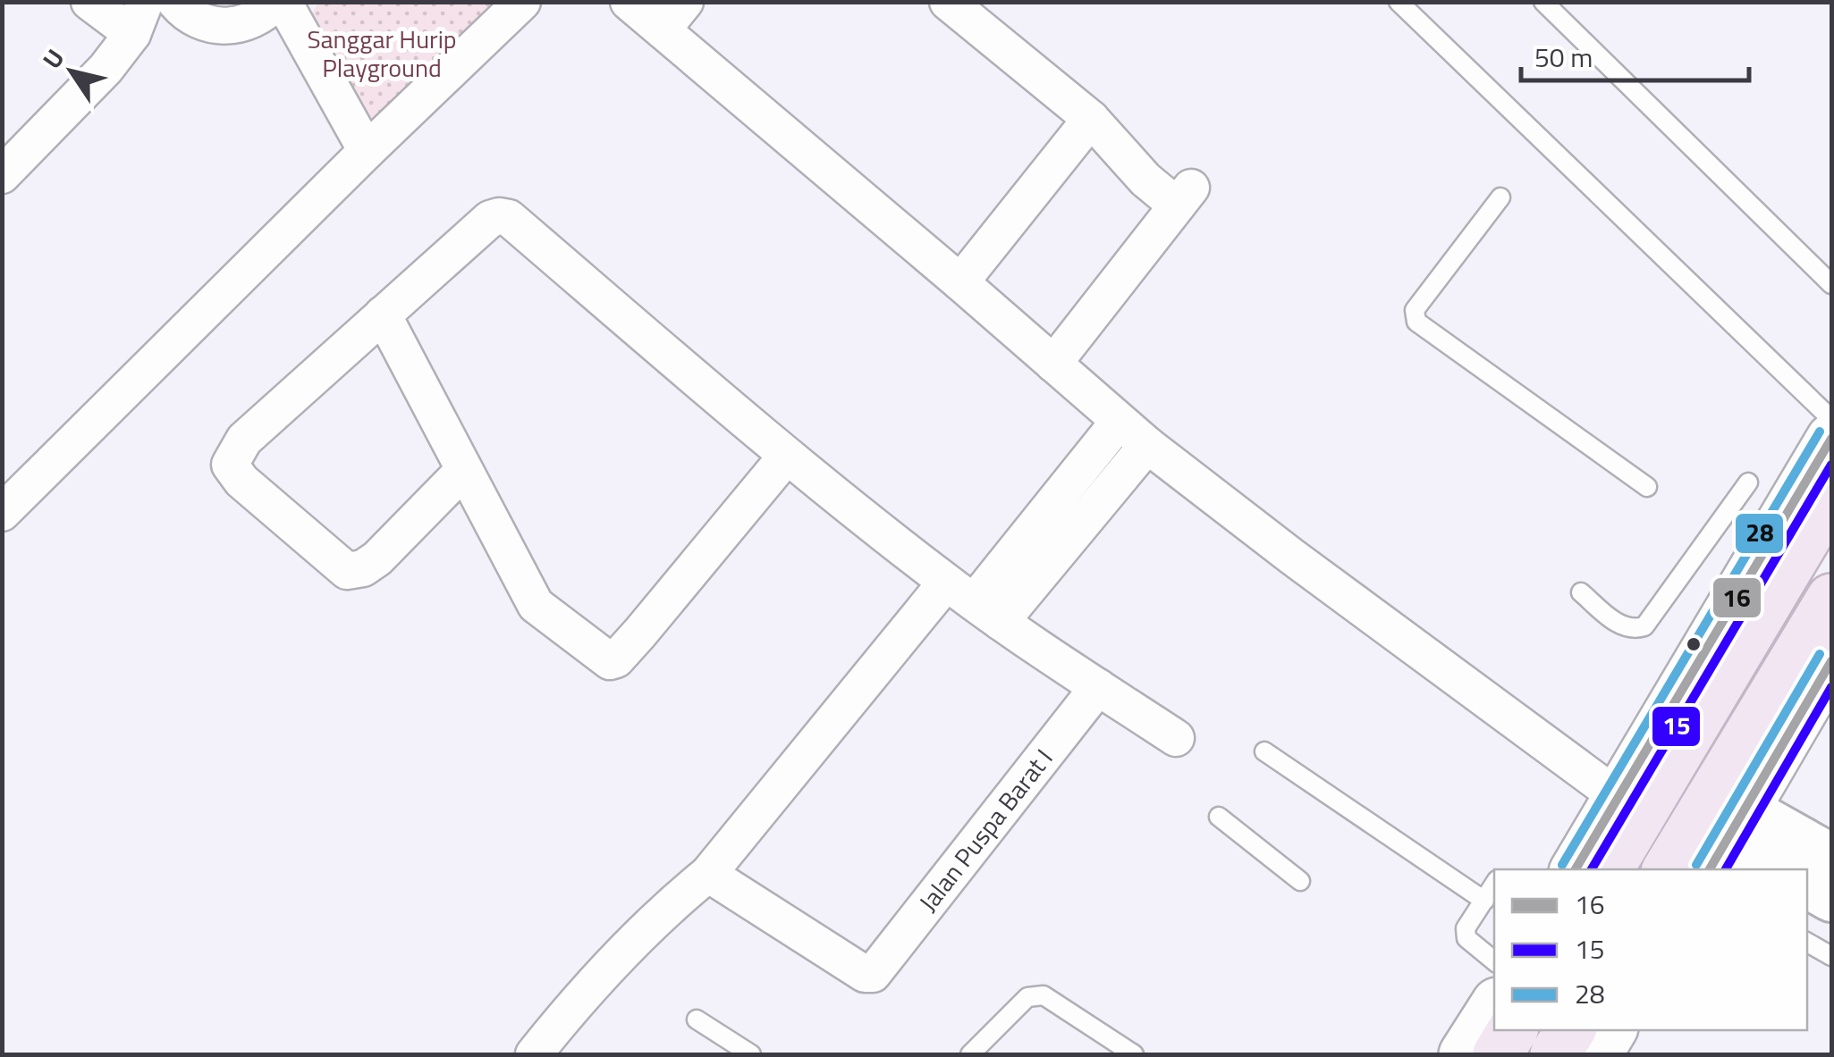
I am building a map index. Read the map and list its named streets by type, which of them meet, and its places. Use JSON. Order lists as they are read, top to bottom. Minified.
{"streets":{"street":["Jalan Puspa Barat I"]},"parks":["Sanggar Hurip Playground"],"lines":["transit line 28","transit line 16","transit line 15"],"legend":["16","15","28"],"scale_bar":"50 m","north":"top left"}
